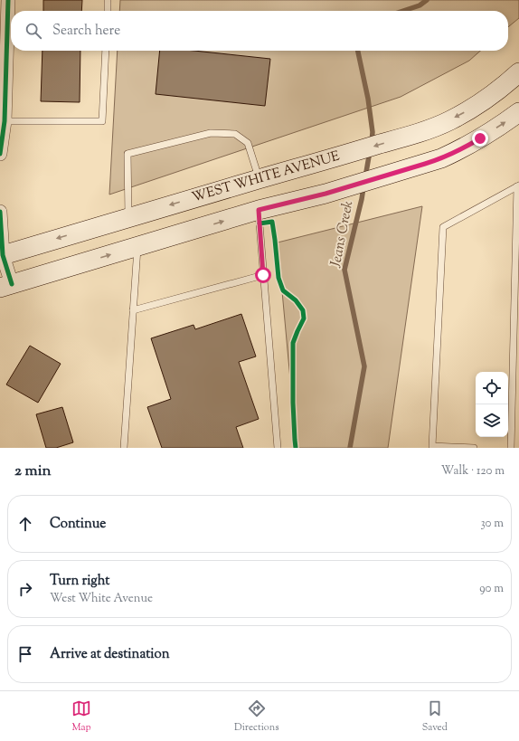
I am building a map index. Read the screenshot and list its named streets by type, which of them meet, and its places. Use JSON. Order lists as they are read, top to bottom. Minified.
{"streets":{"main road":["WEST WHITE AVENUE"]},"water":["Jeans Creek"],"page":{"search":"Search here","heading":["2 min","Walk · 120 m"],"list":[["Continue","30 m"],["Turn right","West White Avenue","90 m"],"Arrive at destination"],"nav":["Map","Directions","Saved"]}}
